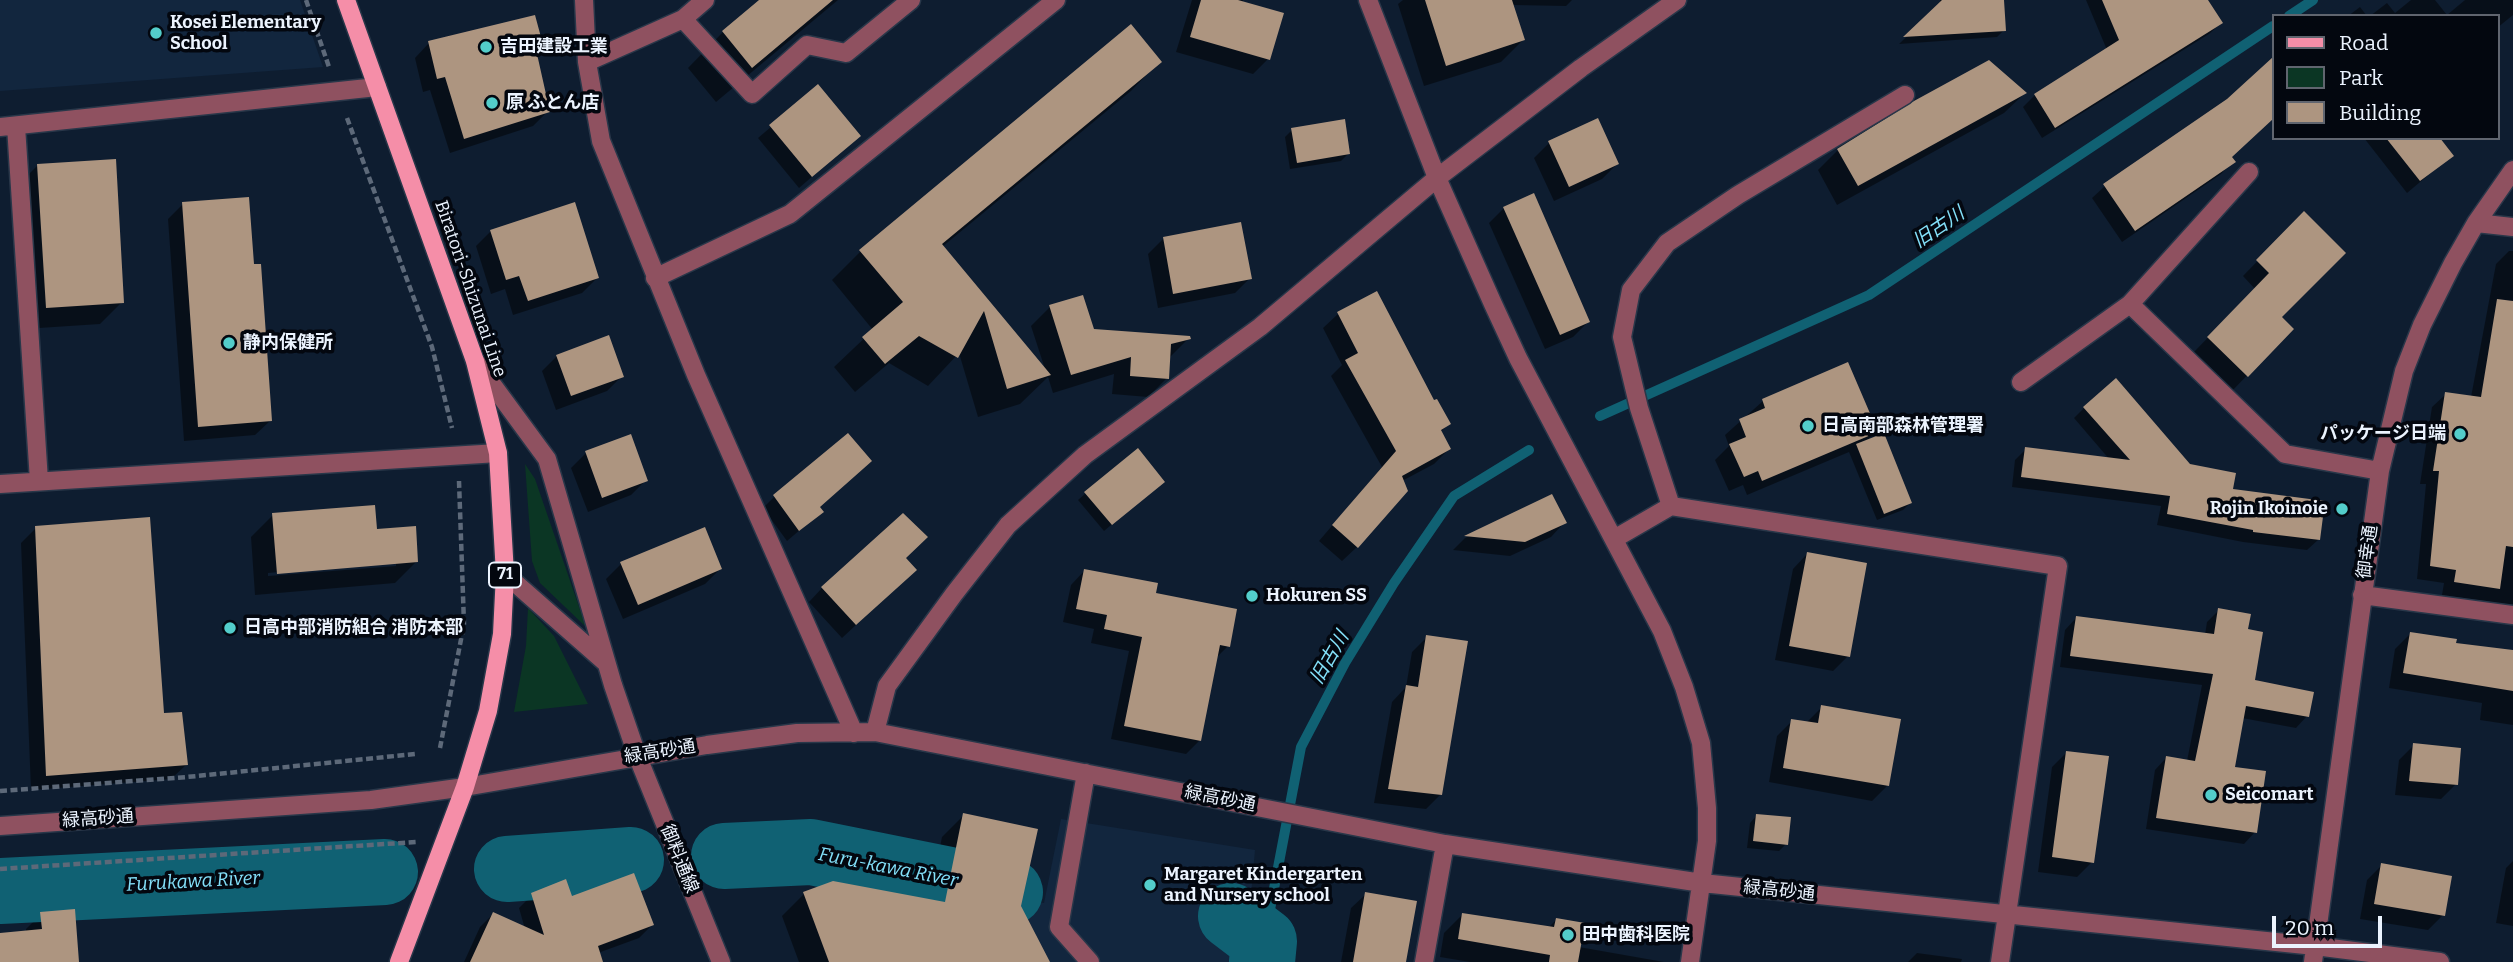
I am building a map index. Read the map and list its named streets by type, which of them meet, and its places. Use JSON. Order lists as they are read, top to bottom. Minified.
{"streets":{"main road":["Biratori-Shizunai Line","71"],"street":["御幸通","緑高砂通","御料通線"]},"crossings":[["Biratori-Shizunai Line","緑高砂通"],["Biratori-Shizunai Line","御料通線"],["御幸通","緑高砂通"],["緑高砂通","御料通線"]],"water":["旧古川","Furu-kawa River","Furukawa River"],"places":["Kosei Elementary School","吉田建設工業","原 ふとん店","静内保健所","日高南部森林管理署","パッケージ日端","Rojin Ikoinoie","Hokuren SS","日高中部消防組合 消防本部","Seicomart","Margaret Kindergarten and Nursery school","田中歯科医院"],"legend":["Road","Park","Building"],"scale_bar":"20 m"}
